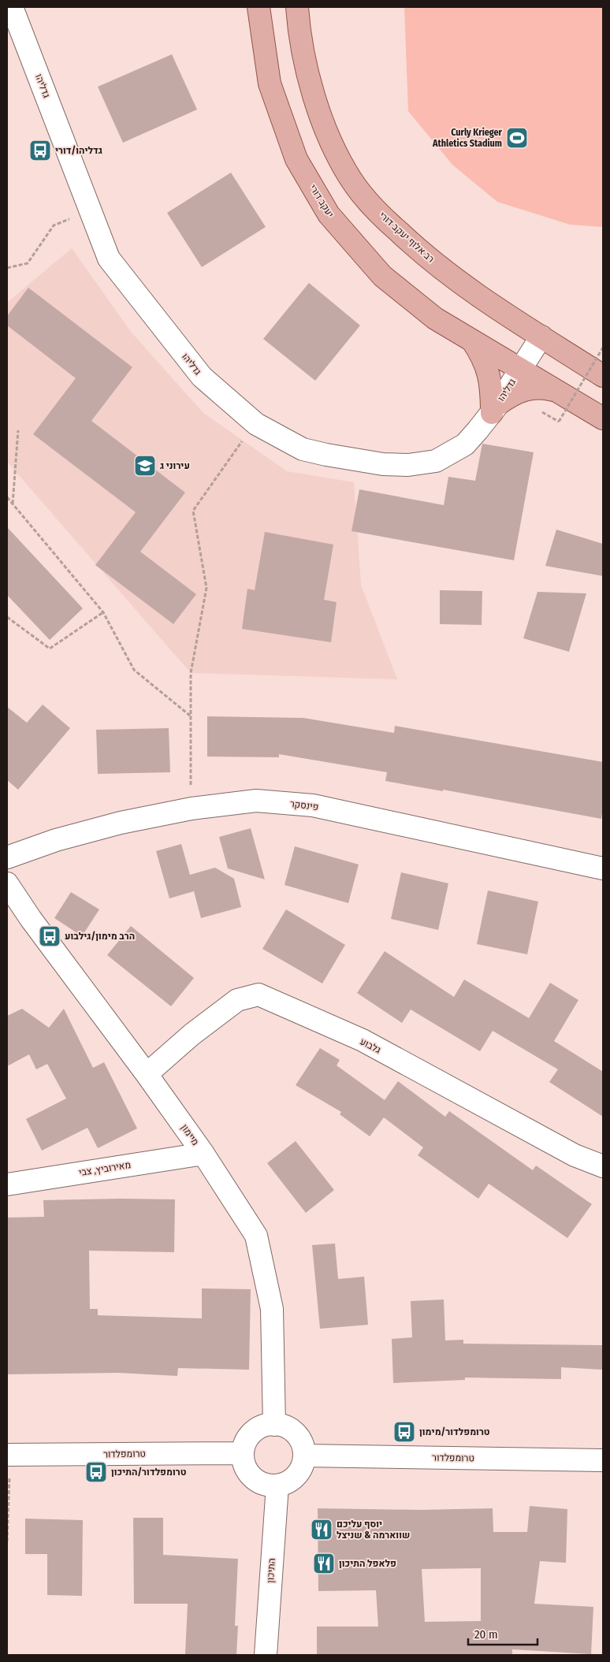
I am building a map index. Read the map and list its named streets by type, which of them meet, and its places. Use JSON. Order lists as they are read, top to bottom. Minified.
{"streets":{"main road":["יעקב דורי","רב אלוף יעקב דורי"],"street":["גדליהו","פינסקר","גלבוע","מיימון","מאירוביץ, צבי","טרומפלדור","התיכון"]},"crossings":[["גלבוע","מיימון"],["מיימון","מאירוביץ, צבי"],["מיימון","טרומפלדור"],["מיימון","התיכון"],["טרומפלדור","התיכון"]],"places":{"sports":["Curly Krieger Athletics Stadium"],"bus stop":["גדליהו/דורי","הרב מימון/גילבוע","טרומפלדור/מימון","טרומפלדור/התיכון"],"school or university":["עירוני ג"],"restaurant":["יוסף עליכם שווארמה & שניצל","פלאפל התיכון"]},"scale_bar":"20 m"}
